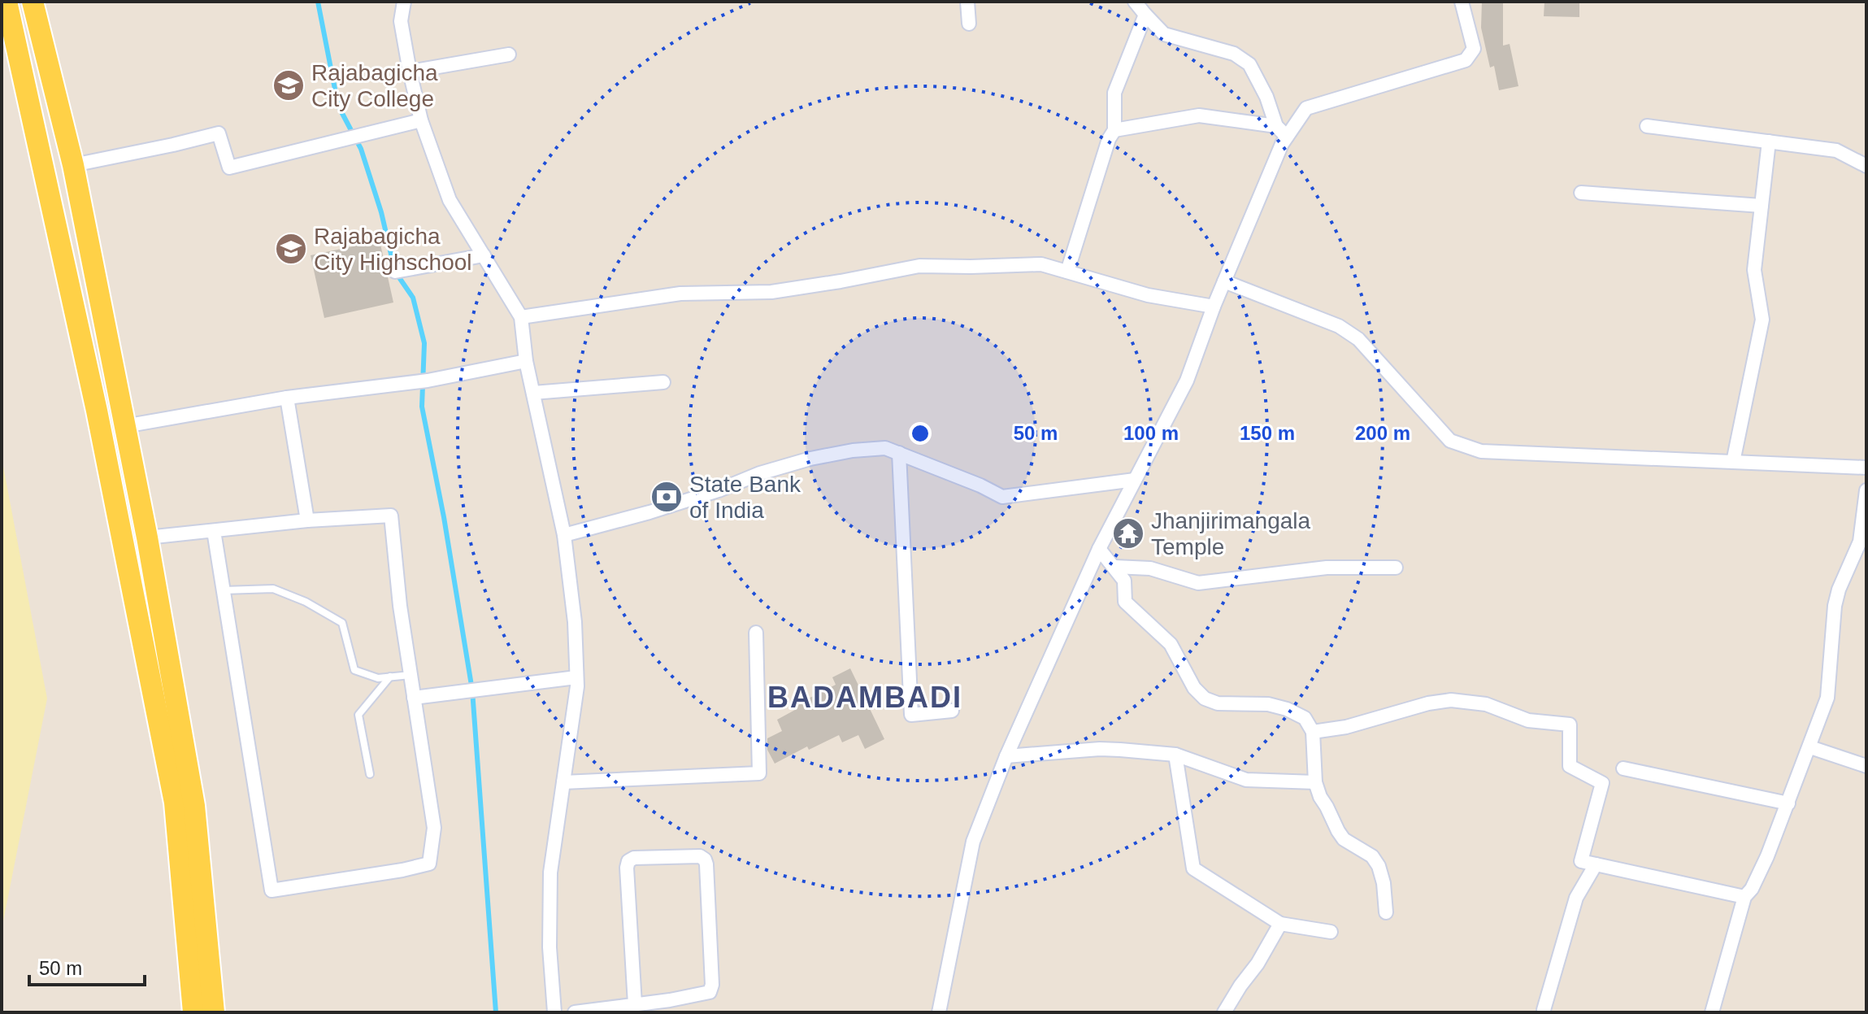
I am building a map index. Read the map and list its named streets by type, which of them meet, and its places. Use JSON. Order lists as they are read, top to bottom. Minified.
{"districts":["BADAMBADI"],"places":{"school or university":["Rajabagicha City College","Rajabagicha City Highschool"],"bank":["State Bank of India"],"temple":["Jhanjirimangala Temple"]},"scale_bar":"50 m","rings":["50 m","100 m","150 m","200 m"]}
